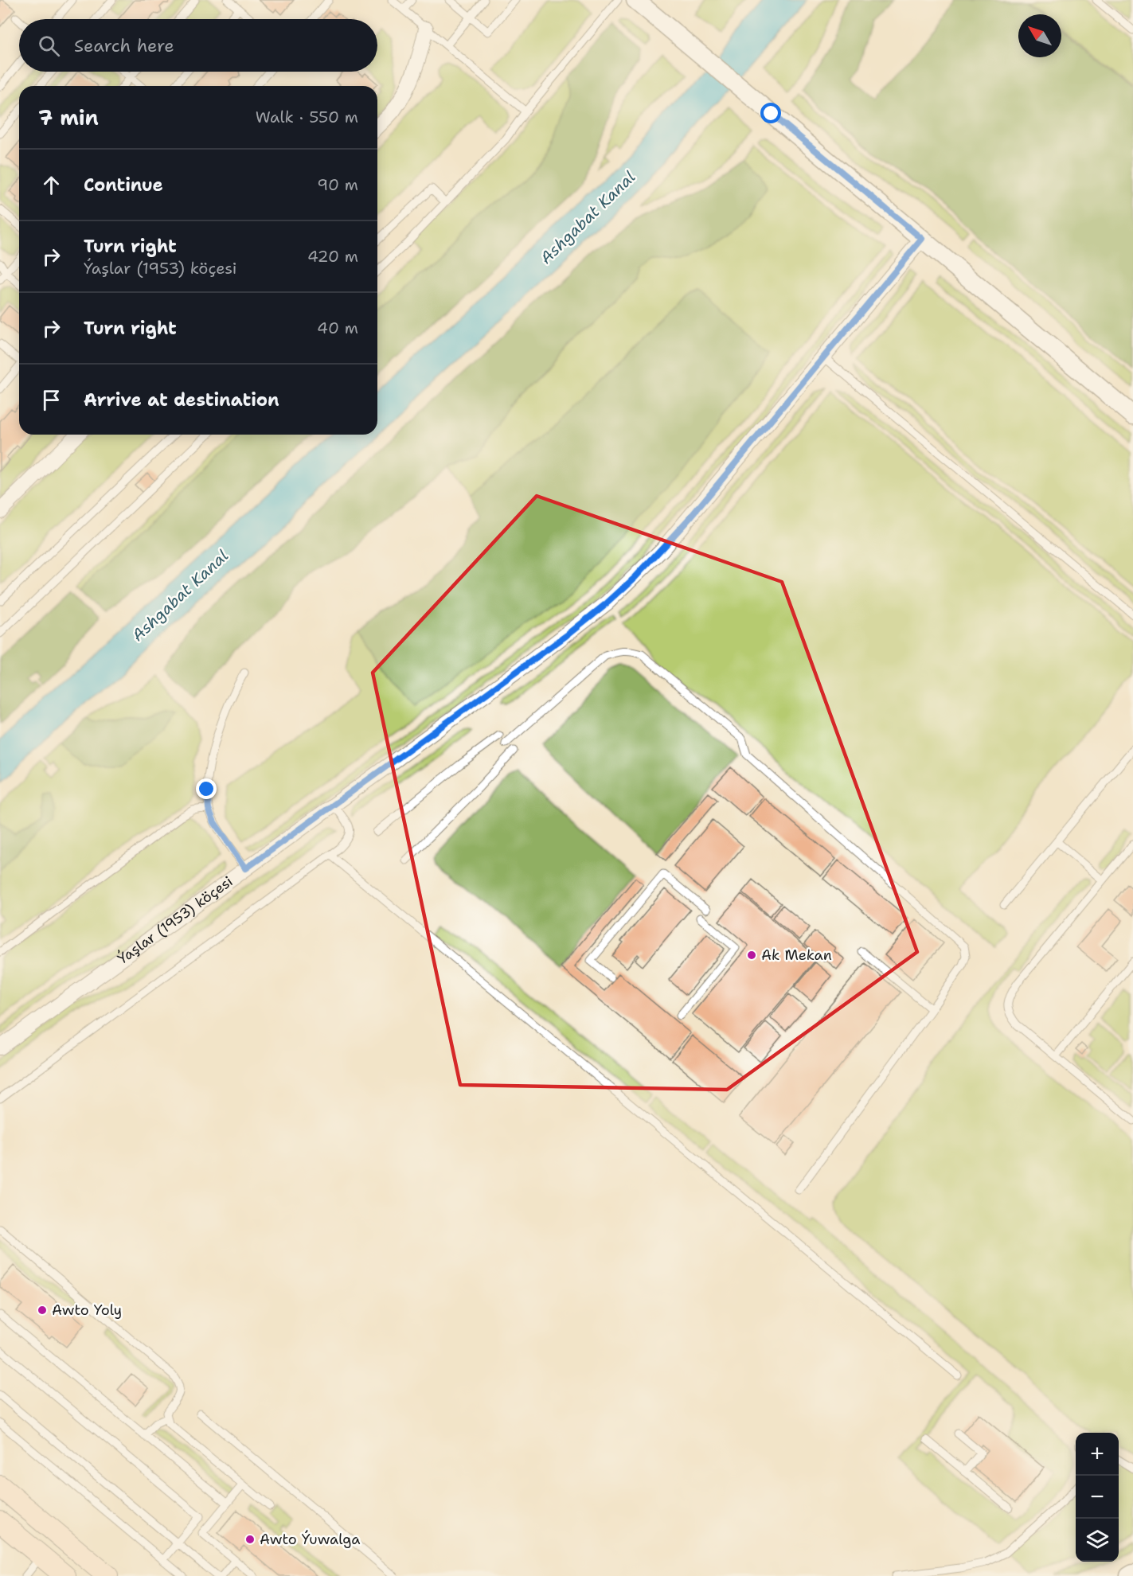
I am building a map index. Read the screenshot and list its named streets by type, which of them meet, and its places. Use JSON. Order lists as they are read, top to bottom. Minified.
{"streets":{"street":["Ýaşlar (1953) köçesi"]},"water":["Ashgabat Kanal"],"places":["Ak Mekan","Awto Yoly","Awto Ýuwalga"],"north":"top left","page":{"search":"Search here","heading":["7 min","Walk · 550 m"],"list":[["Continue","90 m"],["Turn right","Ýaşlar (1953) köçesi","420 m"],["Turn right","40 m"],"Arrive at destination"],"map_buttons":["+","−"]}}
